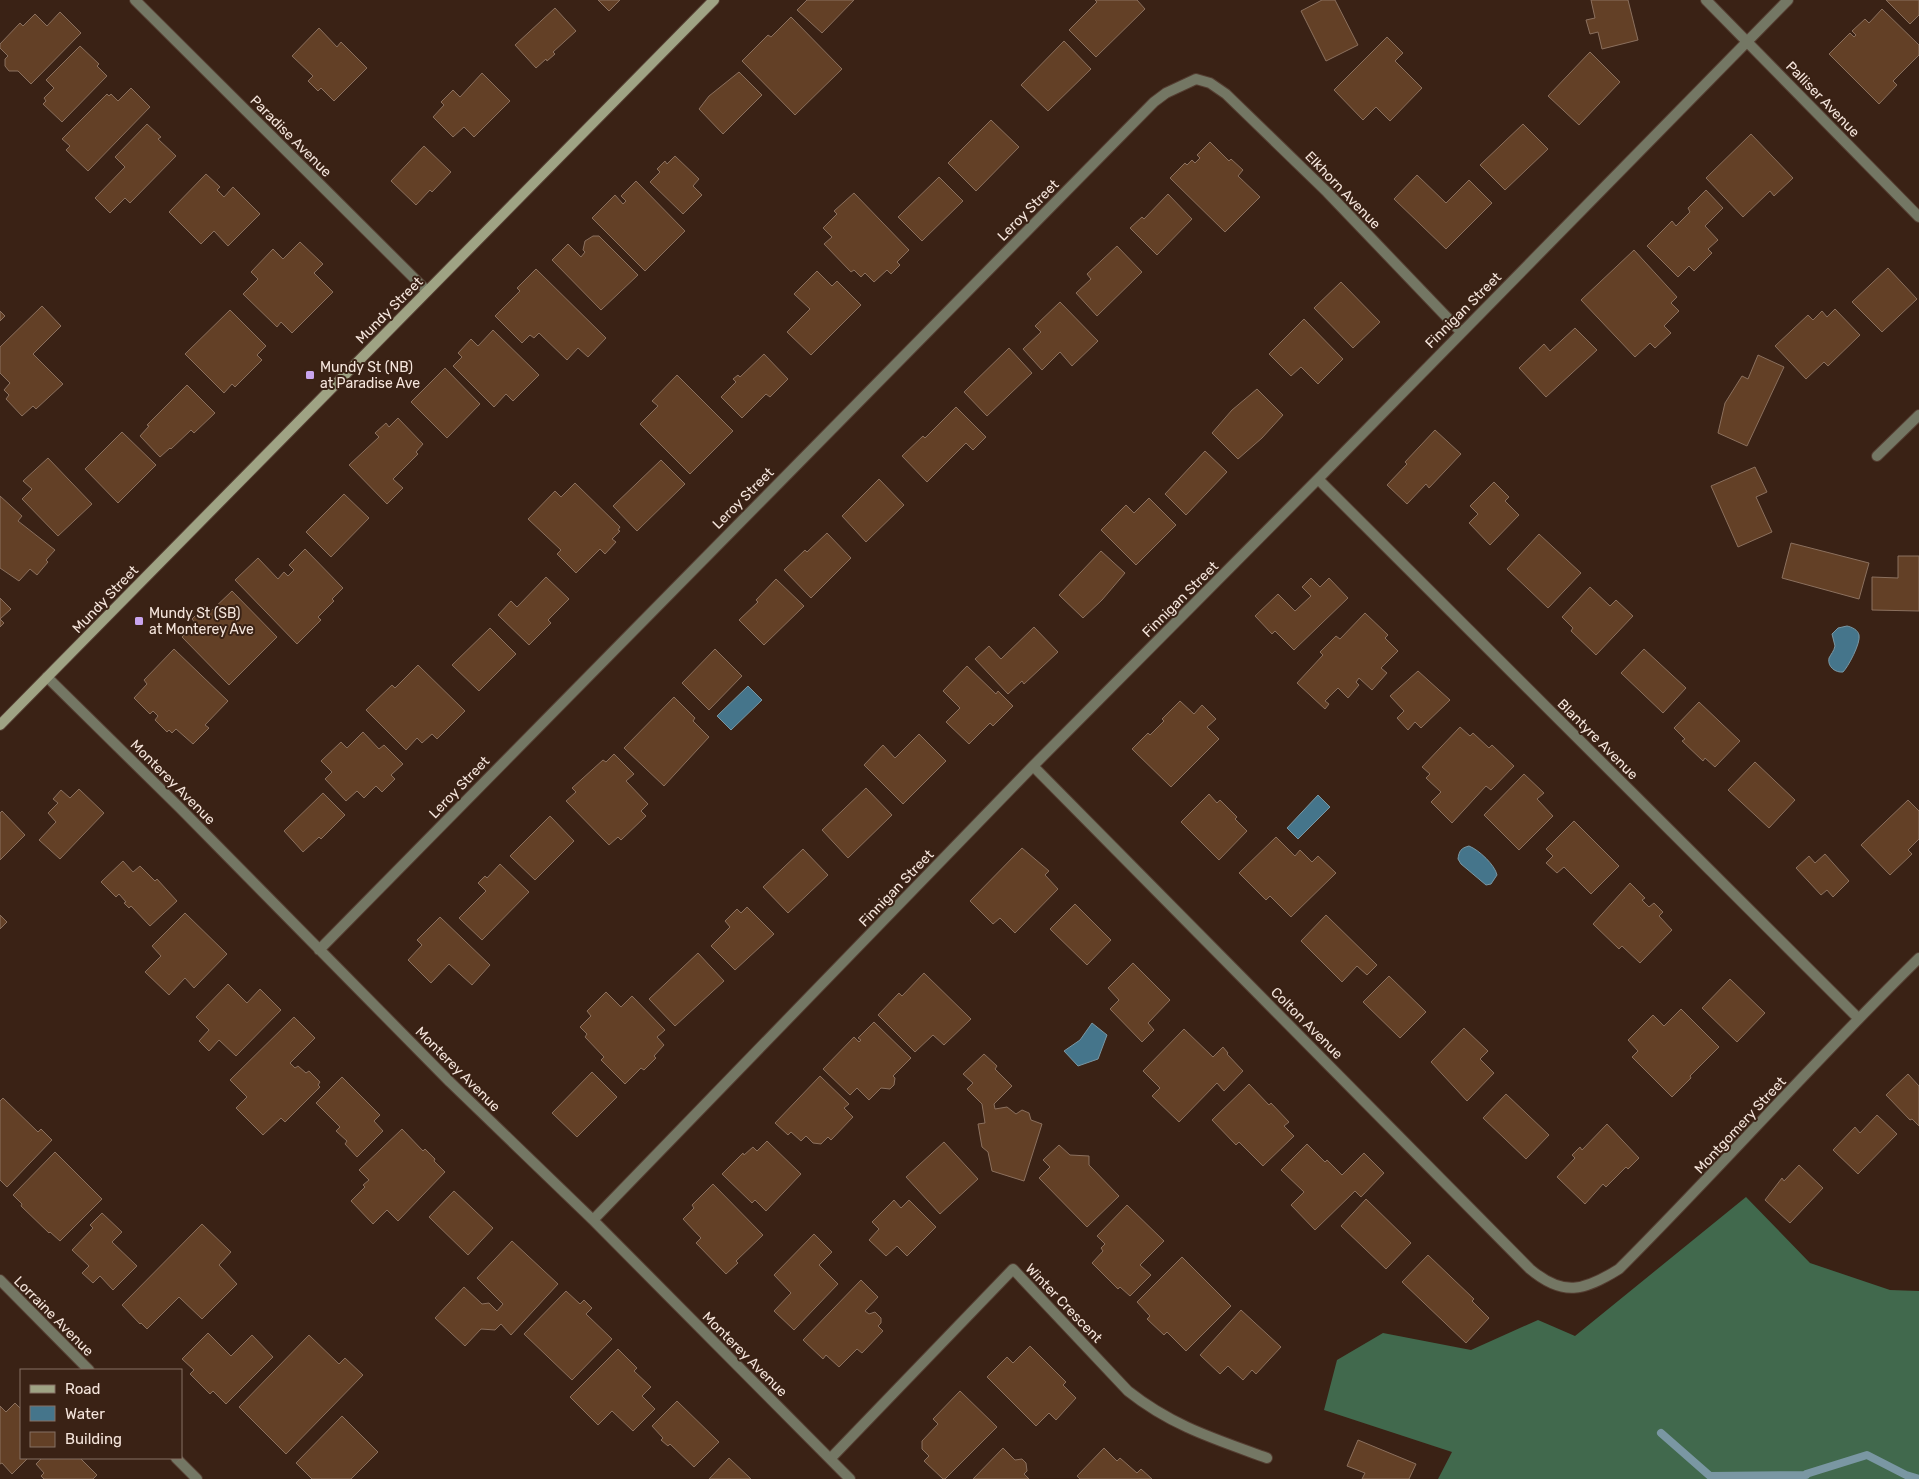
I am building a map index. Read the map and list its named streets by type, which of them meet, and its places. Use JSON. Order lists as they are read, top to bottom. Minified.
{"streets":{"street":["Palliser Avenue","Paradise Avenue","Elkhorn Avenue","Leroy Street","Mundy Street","Finnigan Street","Blantyre Avenue","Monterey Avenue","Colton Avenue","Montgomery Street","Winter Crescent","Lorraine Avenue"]},"crossings":[["Palliser Avenue","Finnigan Street"],["Paradise Avenue","Mundy Street"],["Elkhorn Avenue","Leroy Street"],["Elkhorn Avenue","Finnigan Street"],["Leroy Street","Monterey Avenue"],["Mundy Street","Monterey Avenue"],["Finnigan Street","Blantyre Avenue"],["Finnigan Street","Monterey Avenue"],["Finnigan Street","Colton Avenue"],["Blantyre Avenue","Montgomery Street"],["Monterey Avenue","Winter Crescent"],["Colton Avenue","Montgomery Street"]],"places":{"transit":["Mundy St (NB) at Paradise Ave","Mundy St (SB) at Monterey Ave"]},"legend":["Road","Water","Building"]}
